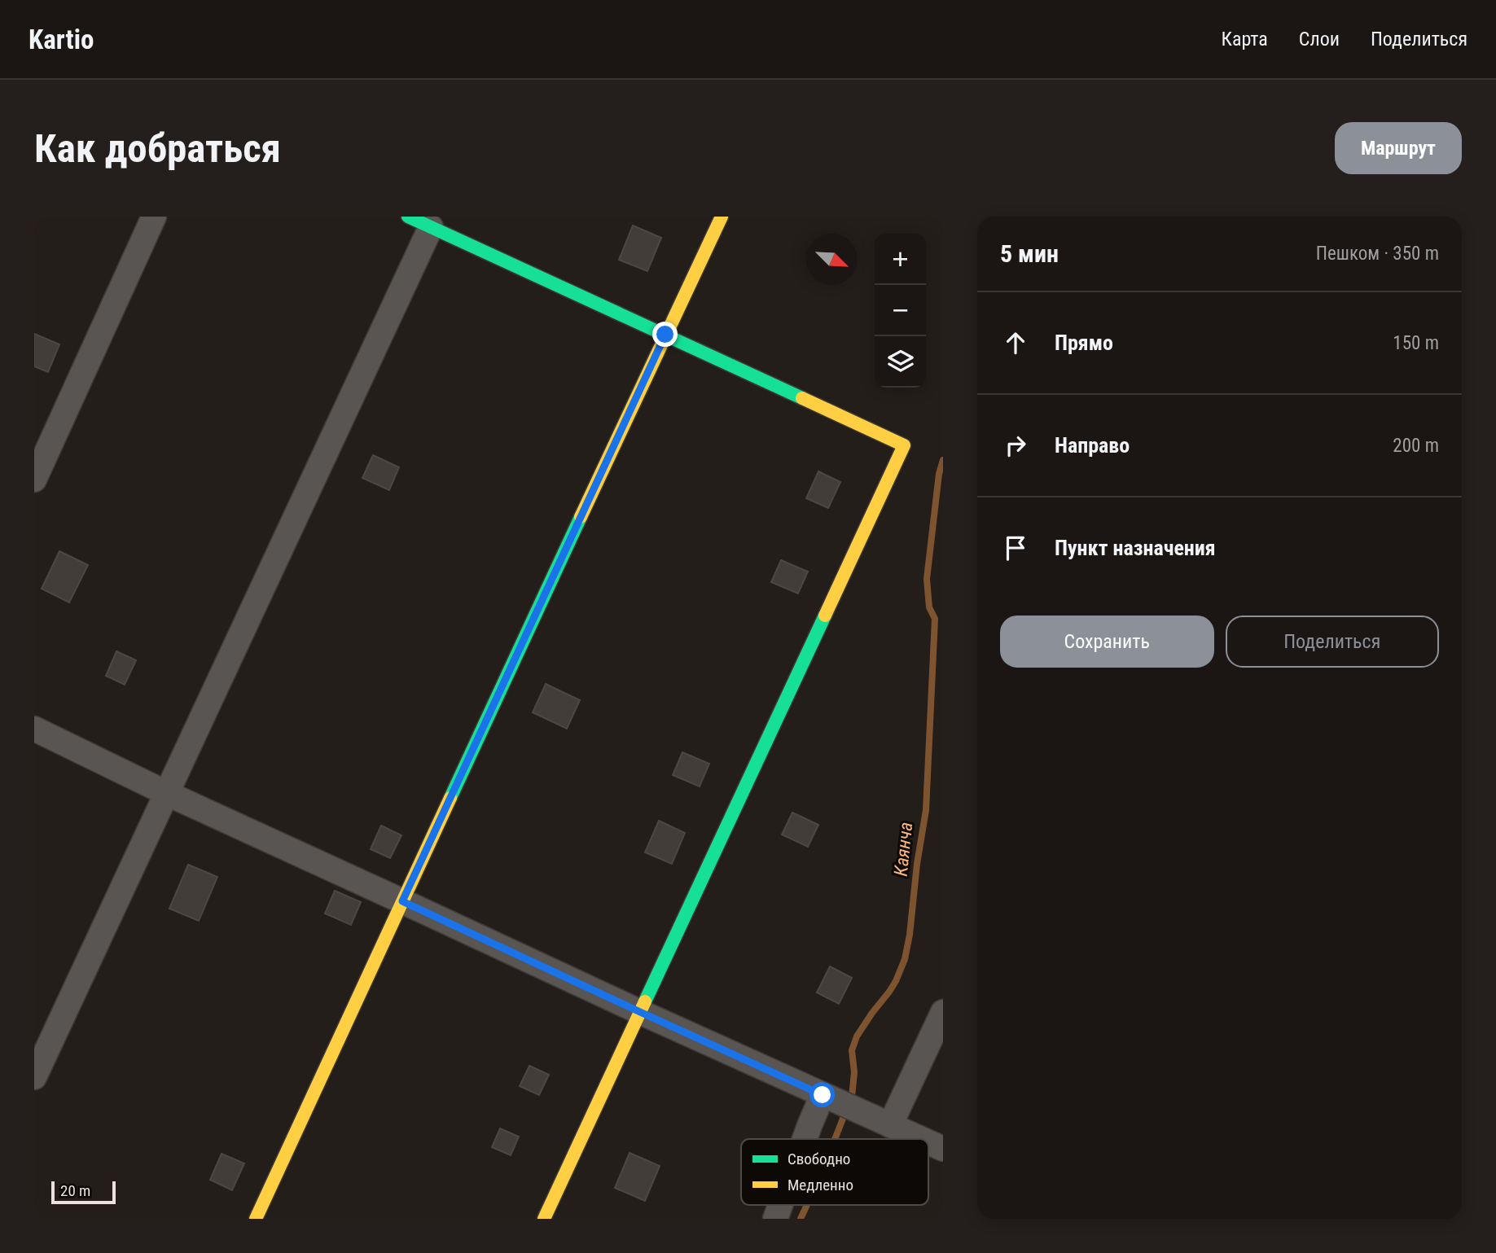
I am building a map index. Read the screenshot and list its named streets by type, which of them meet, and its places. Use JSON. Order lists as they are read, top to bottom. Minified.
{"water":["Каянча"],"legend":["Свободно","Медленно"],"scale_bar":"20 m","north":"bottom right","page":{"header":"Kartio","nav":["Карта","Слои","Поделиться"],"buttons":["Маршрут",["Сохранить","Поделиться"]],"title":"Как добраться","heading":["5 мин","Пешком · 350 m"],"map_buttons":["+","−"],"list":[["Прямо","150 m"],["Направо","200 m"],"Пункт назначения"],"scale":"20 m"}}
